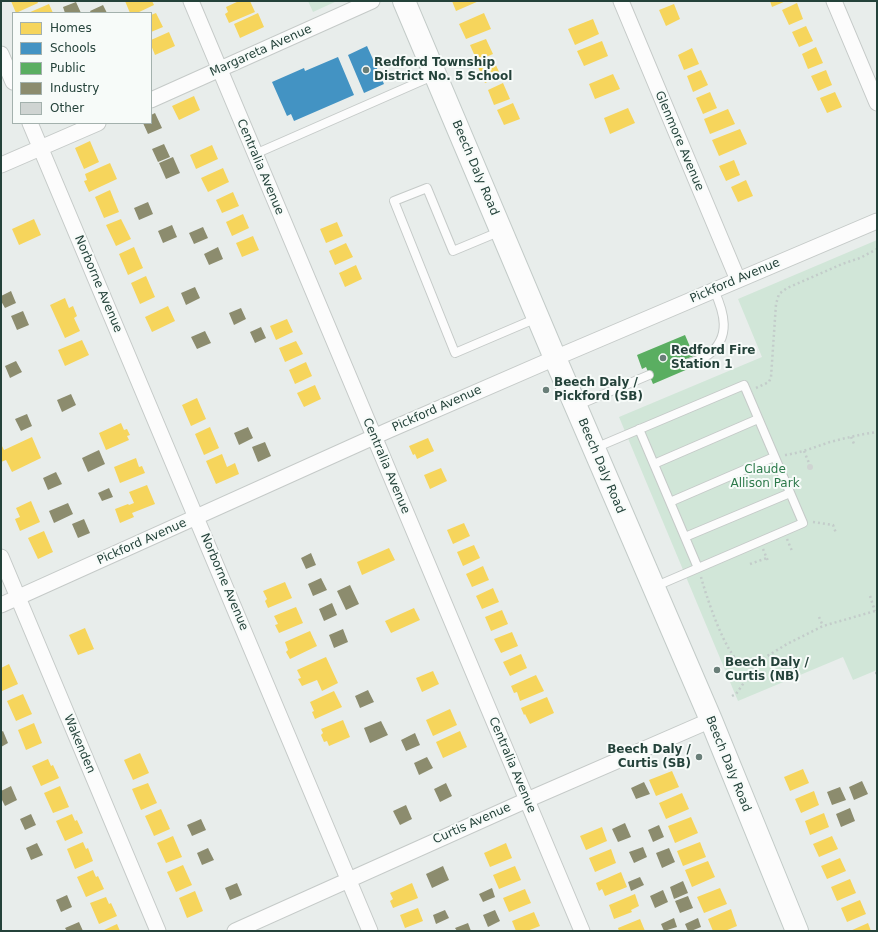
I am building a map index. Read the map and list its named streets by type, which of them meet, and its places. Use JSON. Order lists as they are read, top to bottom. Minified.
{"streets":{"main road":["Beech Daly Road"],"street":["Margareta Avenue","Glenmore Avenue","Centralia Avenue","Pickford Avenue","Norborne Avenue","Wakenden","Curtis Avenue"]},"crossings":[["Margareta Avenue","Centralia Avenue"],["Glenmore Avenue","Pickford Avenue"],["Centralia Avenue","Pickford Avenue"],["Centralia Avenue","Curtis Avenue"],["Beech Daly Road","Pickford Avenue"],["Beech Daly Road","Curtis Avenue"],["Pickford Avenue","Norborne Avenue"],["Pickford Avenue","Wakenden"],["Norborne Avenue","Curtis Avenue"]],"parks":["Claude Allison Park"],"places":["Redford Township District No. 5 School","Redford Fire Station 1","Beech Daly / Pickford (SB)","Beech Daly / Curtis (NB)","Beech Daly / Curtis (SB)"],"legend":["Homes","Schools","Public","Industry","Other"]}
